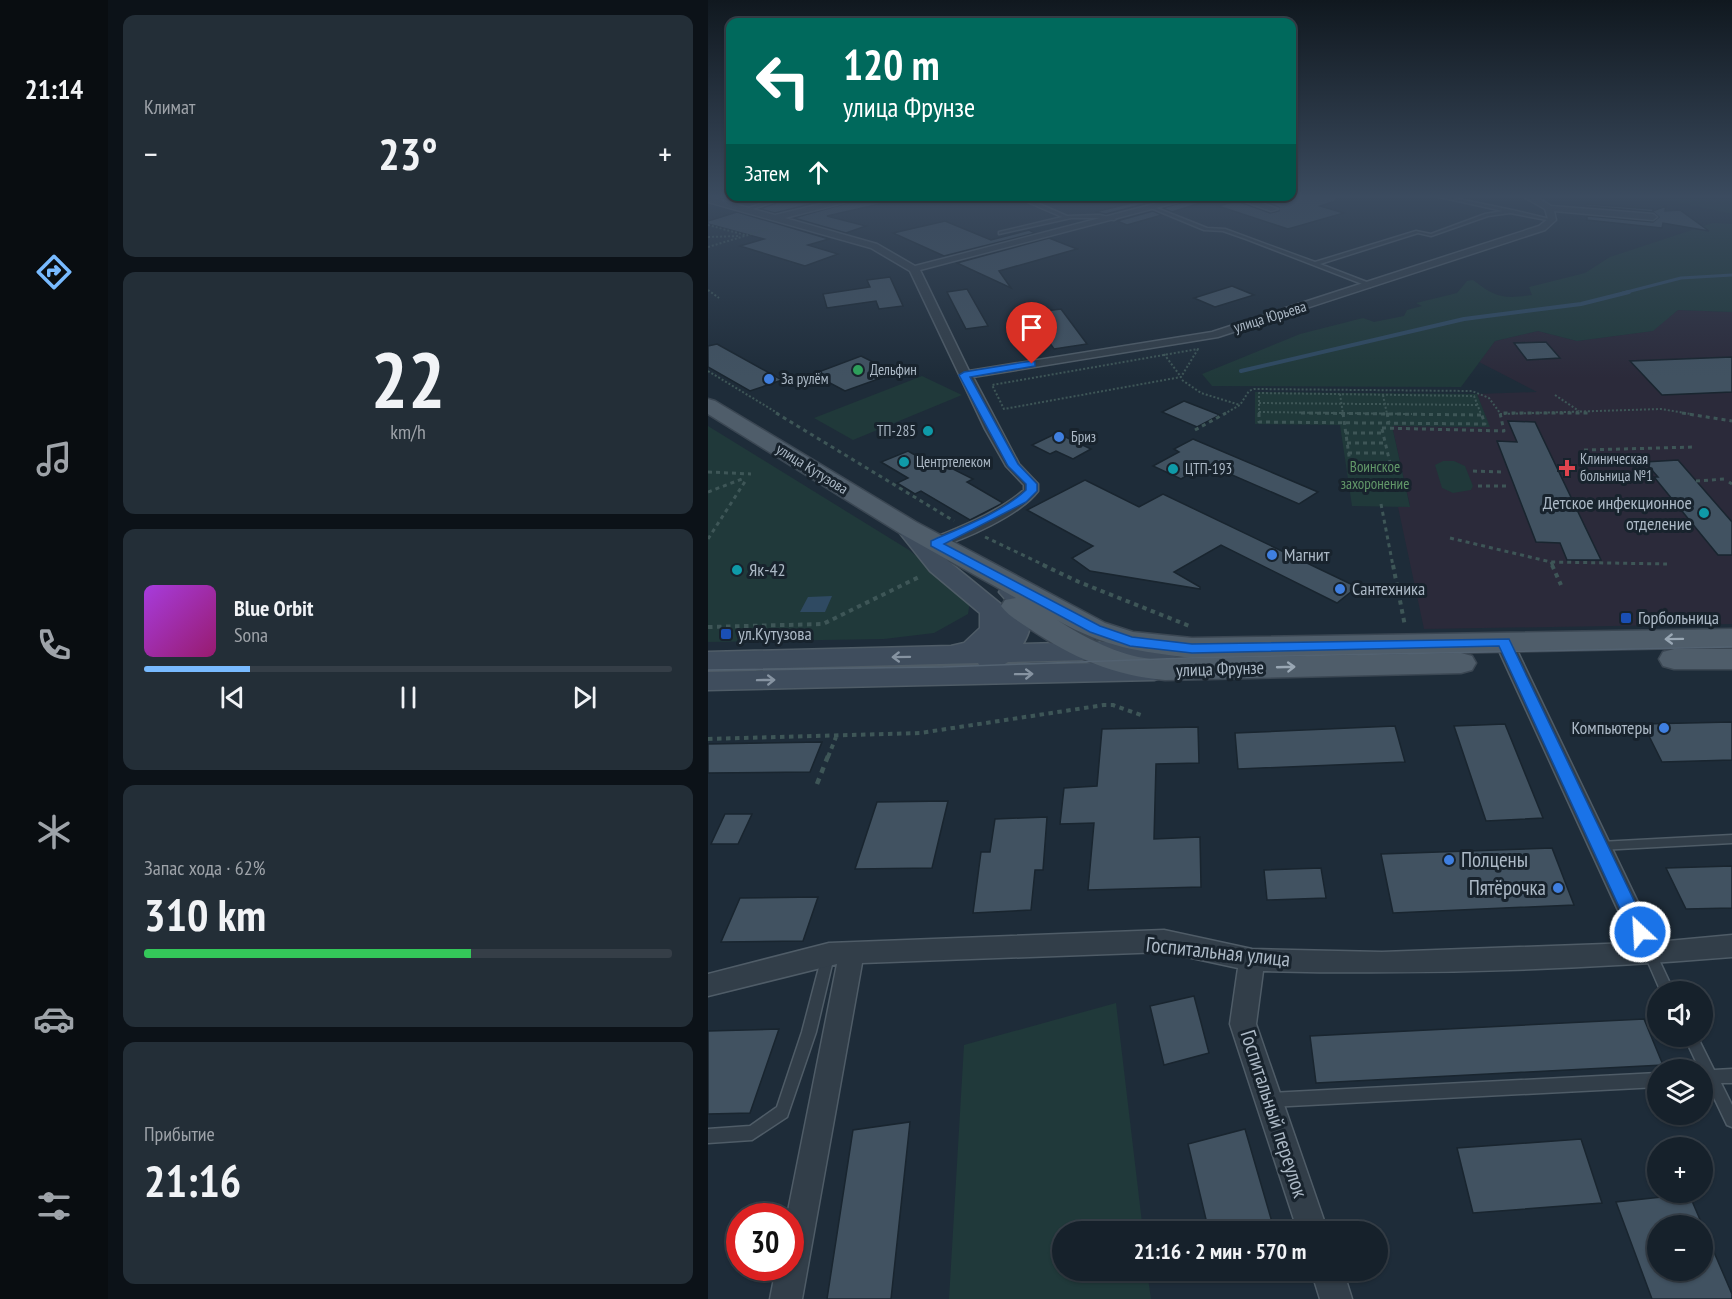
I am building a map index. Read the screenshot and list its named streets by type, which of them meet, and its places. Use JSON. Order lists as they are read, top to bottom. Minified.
{"streets":{"main road":["улица Кутузова","улица Фрунзе"],"street":["улица Юрьева","Госпитальная улица","Госпитальный переулок"]},"crossings":[["улица Кутузова","улица Фрунзе"],["Госпитальная улица","Госпитальный переулок"]],"parks":["Воинское захоронение"],"places":{"other":["Дельфин","За рулём","ТП-285","Бриз","Центртелеком","ЦТП-193","Детское инфекционное отделение","Магнит","Як-42","Сантехника","Компьютеры","Полцены","Пятёрочка"],"health":["Клиническая больница №1"],"transit":["Горбольница","ул.Кутузова"]},"page":{"tabs":"21:14","tile":["Климат",["22","km/h"],["Запас хода · 62%","310 km"],["Прибытие","21:16"]],"turn":["120 m","улица Фрунзе"],"heat":["−","23°","+"],"then":"Затем","song":["Blue Orbit","Sona"],"map_buttons":["+","−"],"limit":"30","trip":"21:16 · 2 мин · 570 m"}}
